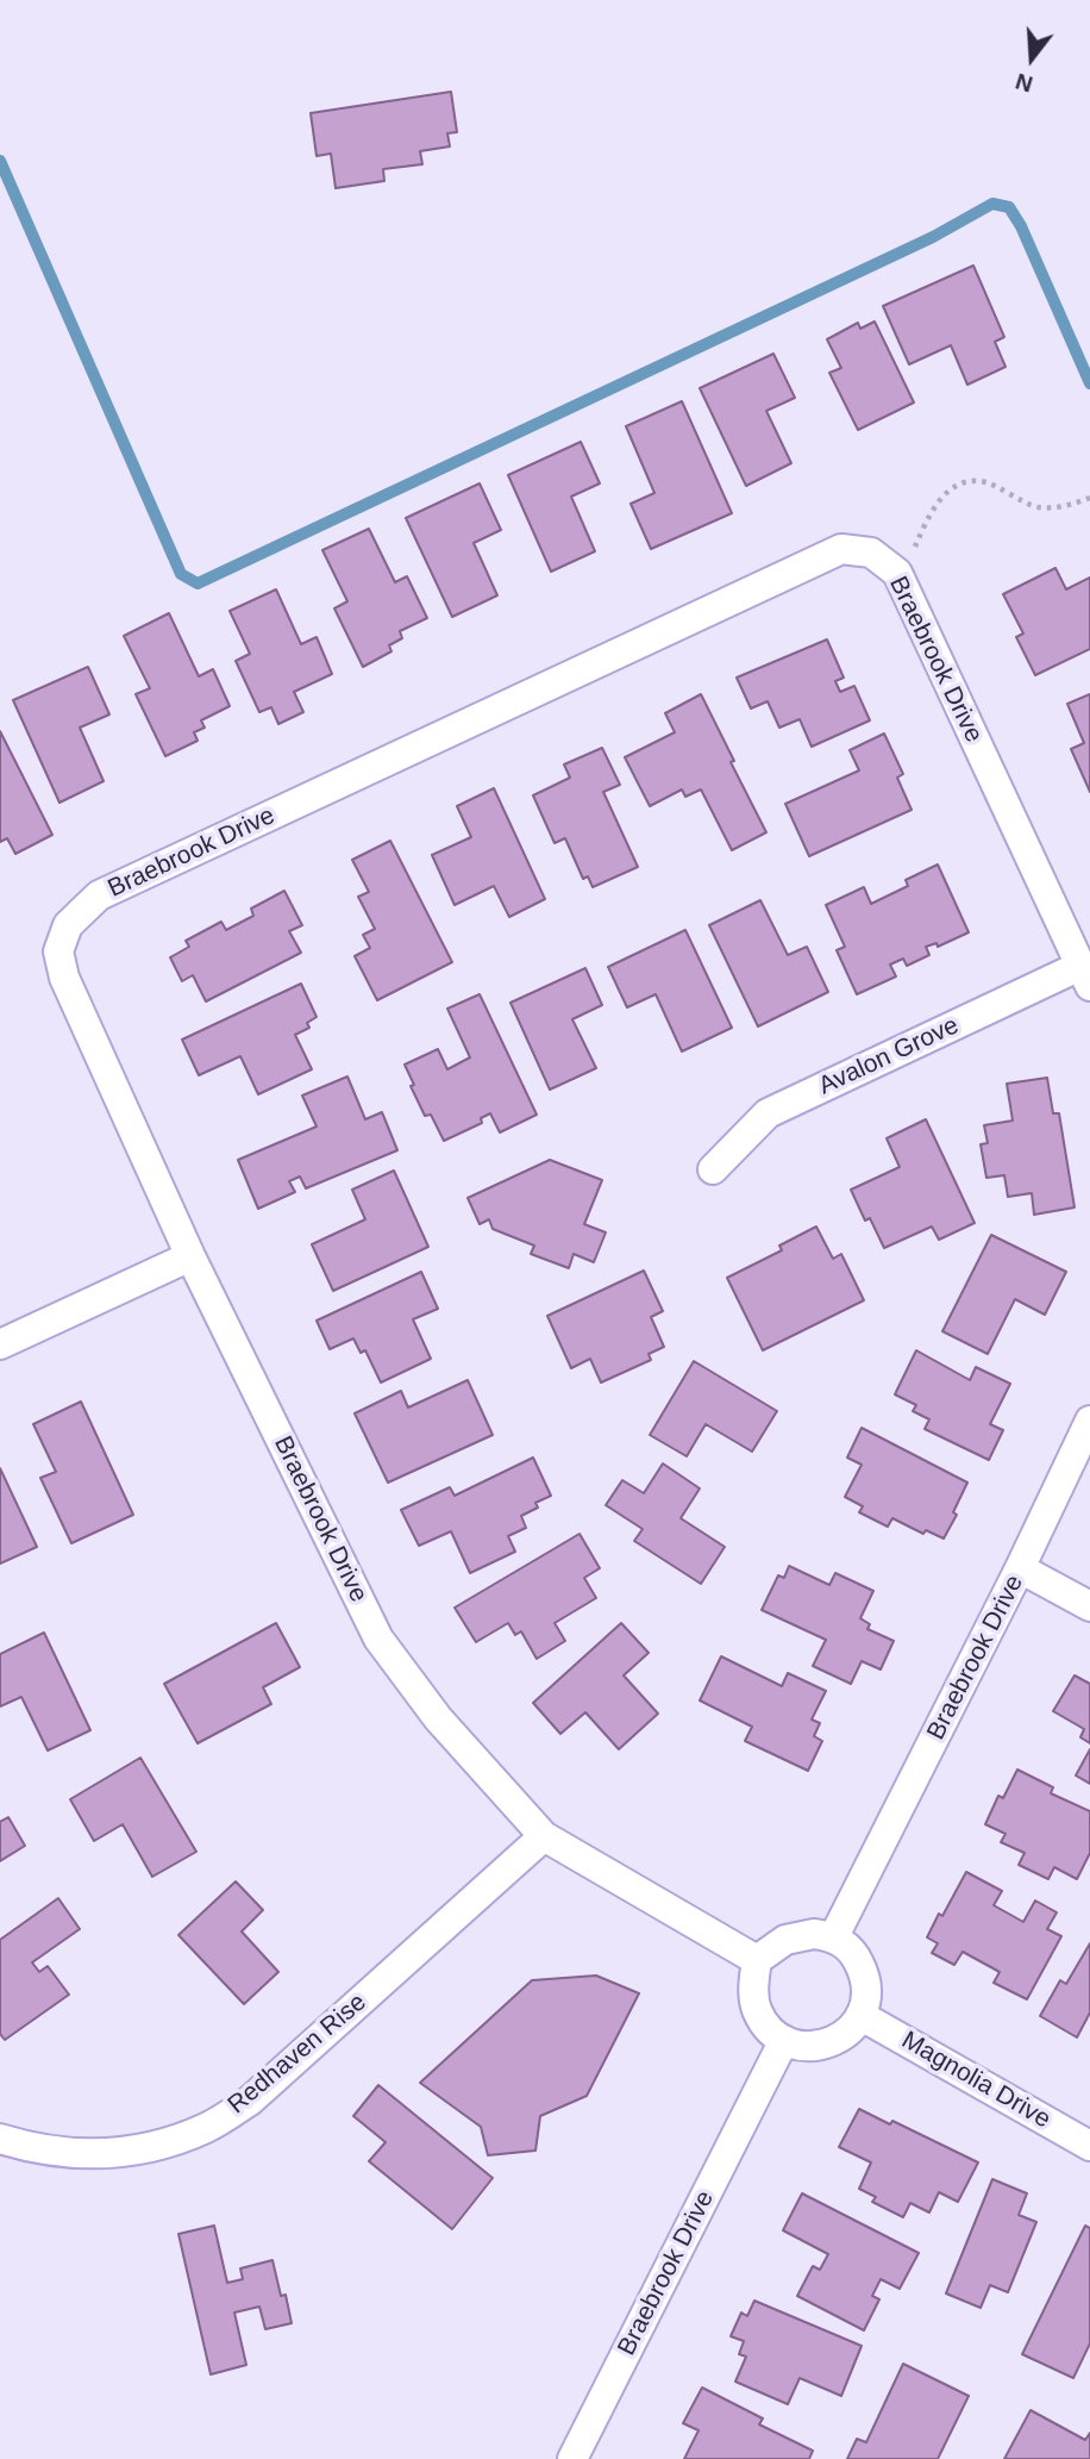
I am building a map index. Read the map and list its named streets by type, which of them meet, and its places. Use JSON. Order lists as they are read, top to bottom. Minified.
{"streets":{"street":["Braebrook Drive","Avalon Grove","Redhaven Rise","Magnolia Drive"]},"crossings":[["Braebrook Drive","Avalon Grove"],["Braebrook Drive","Redhaven Rise"],["Braebrook Drive","Magnolia Drive"]],"north":"bottom"}
